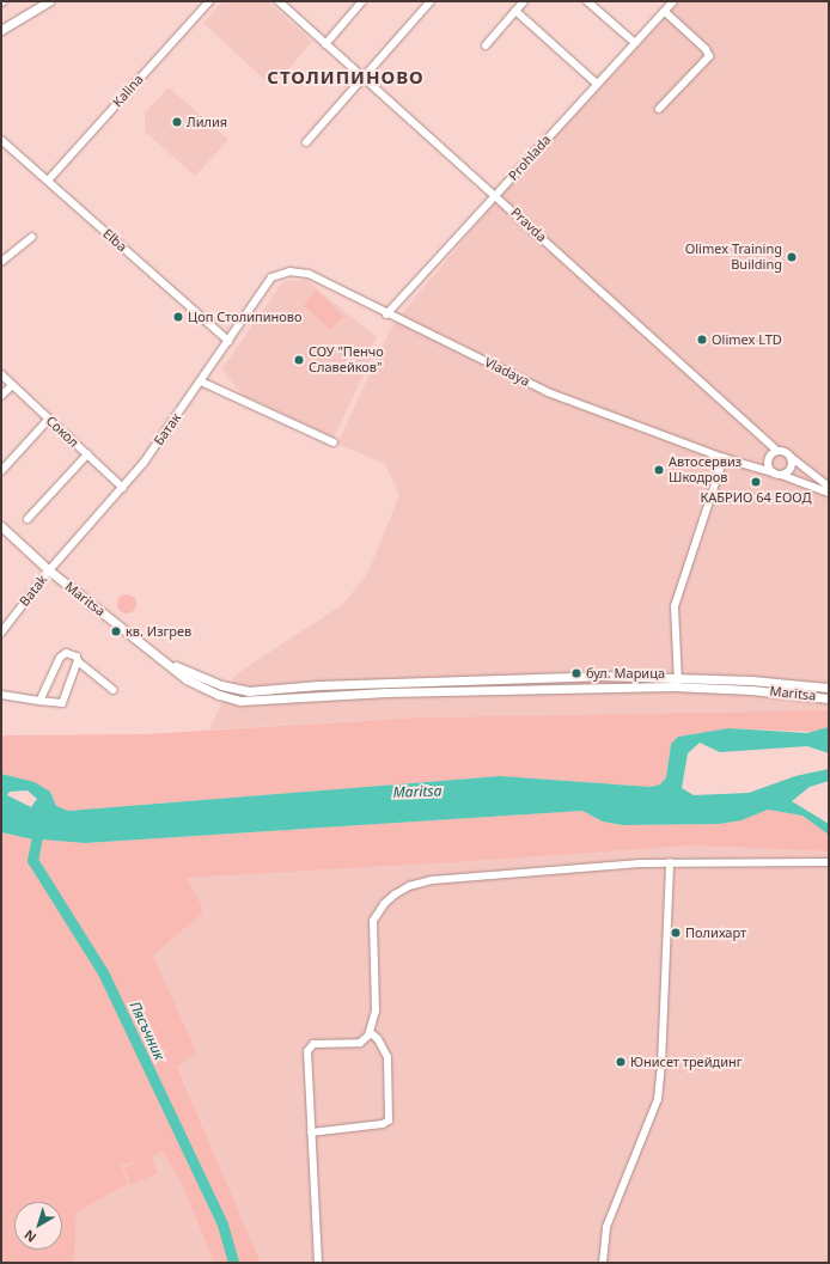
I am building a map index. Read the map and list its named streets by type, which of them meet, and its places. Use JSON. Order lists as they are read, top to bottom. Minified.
{"streets":{"street":["Kalina","Prohlada","Pravda","Elba","Vladaya","Батак","Сокол","Batak","Maritsa"]},"crossings":[["Kalina","Elba"],["Prohlada","Pravda"],["Prohlada","Vladaya"],["Pravda","Vladaya"],["Elba","Батак"],["Vladaya","Батак"],["Батак","Сокол"],["Батак","Batak"],["Батак","Maritsa"],["Batak","Maritsa"]],"districts":["СТОЛИПИНОВО"],"water":["Maritsa","Пясъчник"],"places":["Лилия","Olimex Training Building","Цоп Столипиново","Olimex LTD","СОУ \"Пенчо Славейков\"","Автосервиз Шкодров","КАБРИО 64 ЕООД","кв. Изгрев","бул. Марица","Полихарт","Юнисет трейдинг"],"north":"bottom left"}
